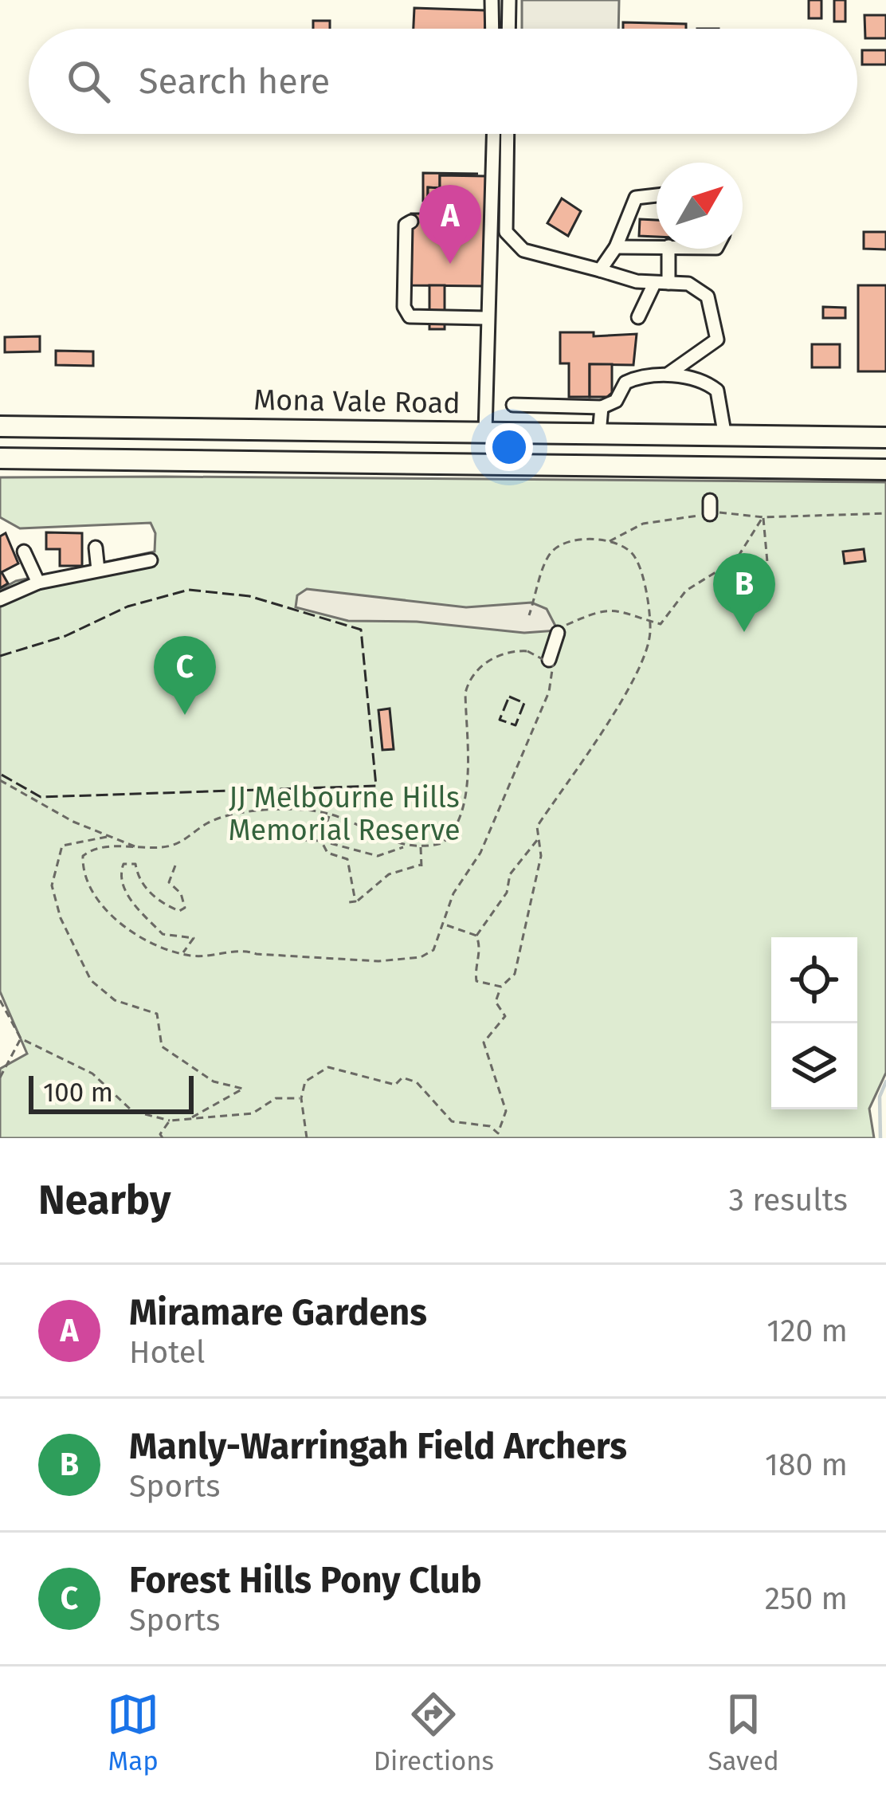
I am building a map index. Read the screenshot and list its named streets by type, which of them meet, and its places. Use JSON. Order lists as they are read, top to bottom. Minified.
{"streets":{"highway":["Mona Vale Road"]},"parks":["JJ Melbourne Hills Memorial Reserve"],"scale_bar":"100 m","north":"top right","page":{"search":"Search here","pins":["A","B","C"],"scale":"100 m","heading":["Nearby","3 results"],"list":[{"mark":"A","name":"Miramare Gardens","note":"Hotel","value":"120 m"},{"mark":"B","name":"Manly-Warringah Field Archers","note":"Sports","value":"180 m"},{"mark":"C","name":"Forest Hills Pony Club","note":"Sports","value":"250 m"}],"nav":["Map","Directions","Saved"]}}
